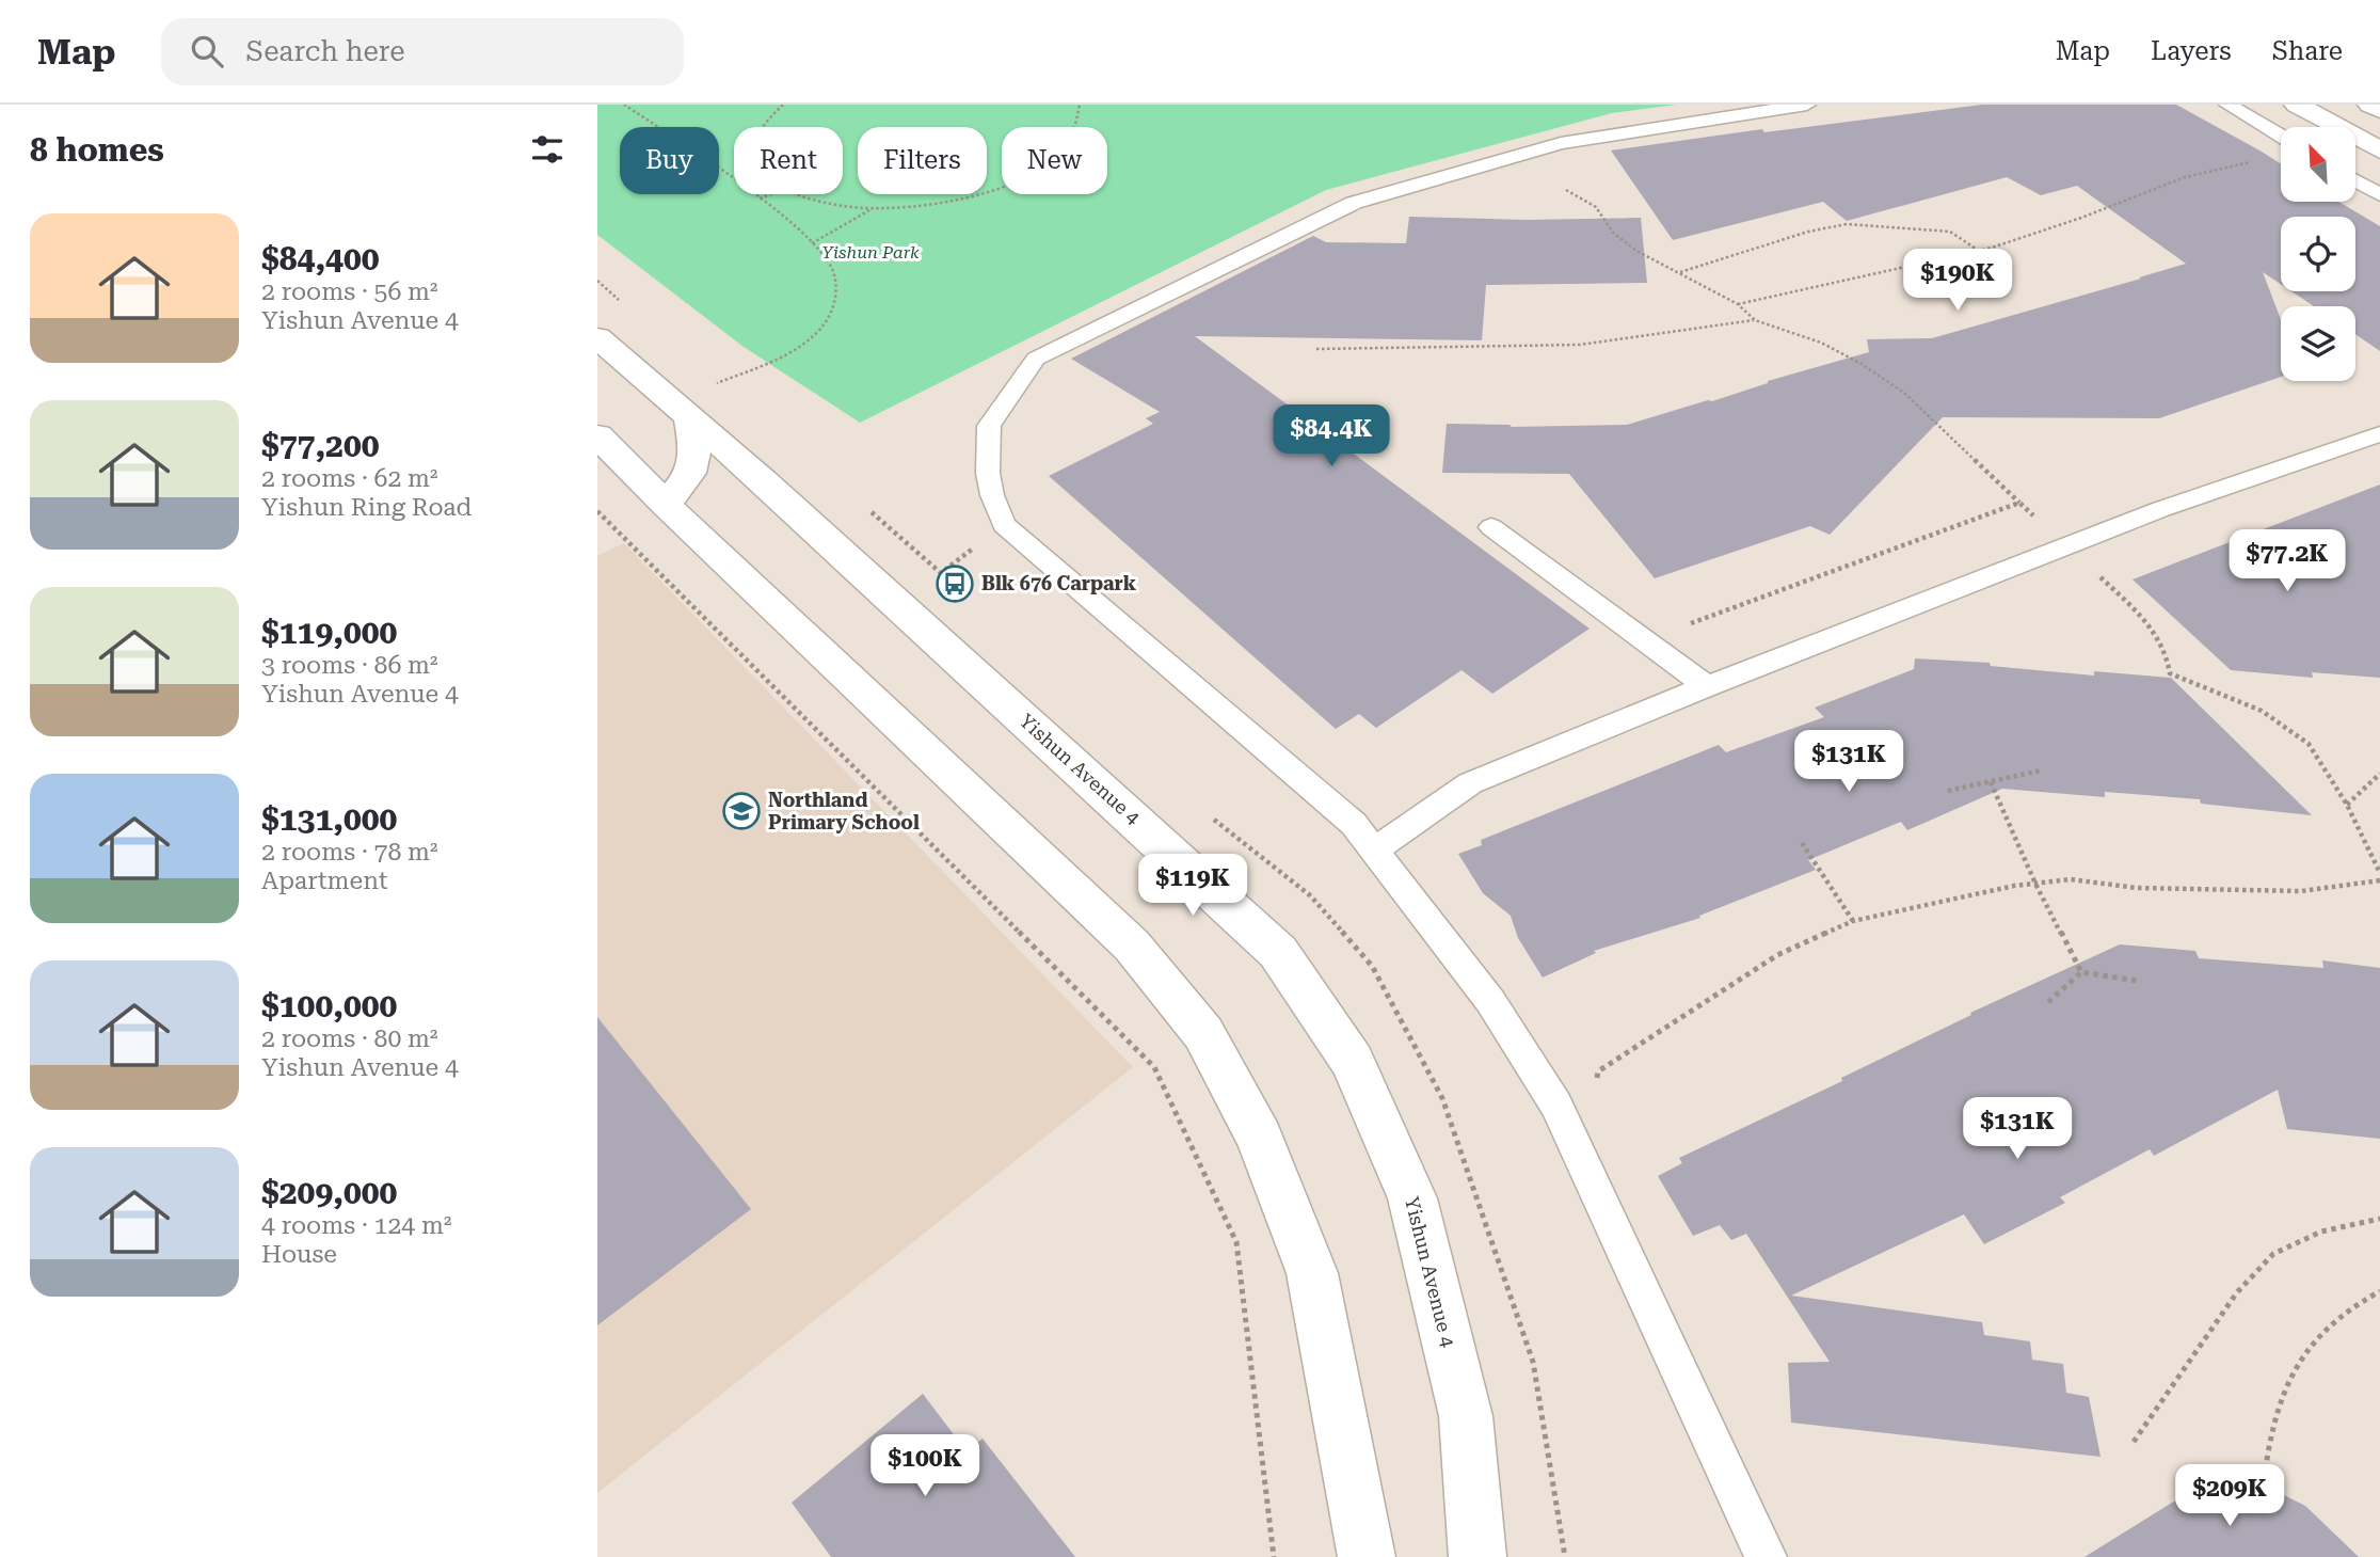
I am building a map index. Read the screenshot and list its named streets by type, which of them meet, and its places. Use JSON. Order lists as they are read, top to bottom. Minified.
{"streets":{"street":["Yishun Avenue 4"]},"parks":["Yishun Park"],"places":{"bus stop":["Blk 676 Carpark"],"school or university":["Northland Primary School"]},"north":"top left","page":{"header":"Map","search":"Search here","nav":["Map","Layers","Share"],"heading":"8 homes","chip":["Buy","Rent","Filters","New"],"list":[{"name":"$84,400","note":"2 rooms · 56 m² · Yishun Avenue 4"},{"name":"$77,200","note":"2 rooms · 62 m² · Yishun Ring Road"},{"name":"$119,000","note":"3 rooms · 86 m² · Yishun Avenue 4"},{"name":"$131,000","note":"2 rooms · 78 m² · Apartment"},{"name":"$100,000","note":"2 rooms · 80 m² · Yishun Avenue 4"},{"name":"$209,000","note":"4 rooms · 124 m² · House"}],"price":["$190K","$84.4K","$77.2K","$131K","$119K","$131K","$100K","$209K"]}}
